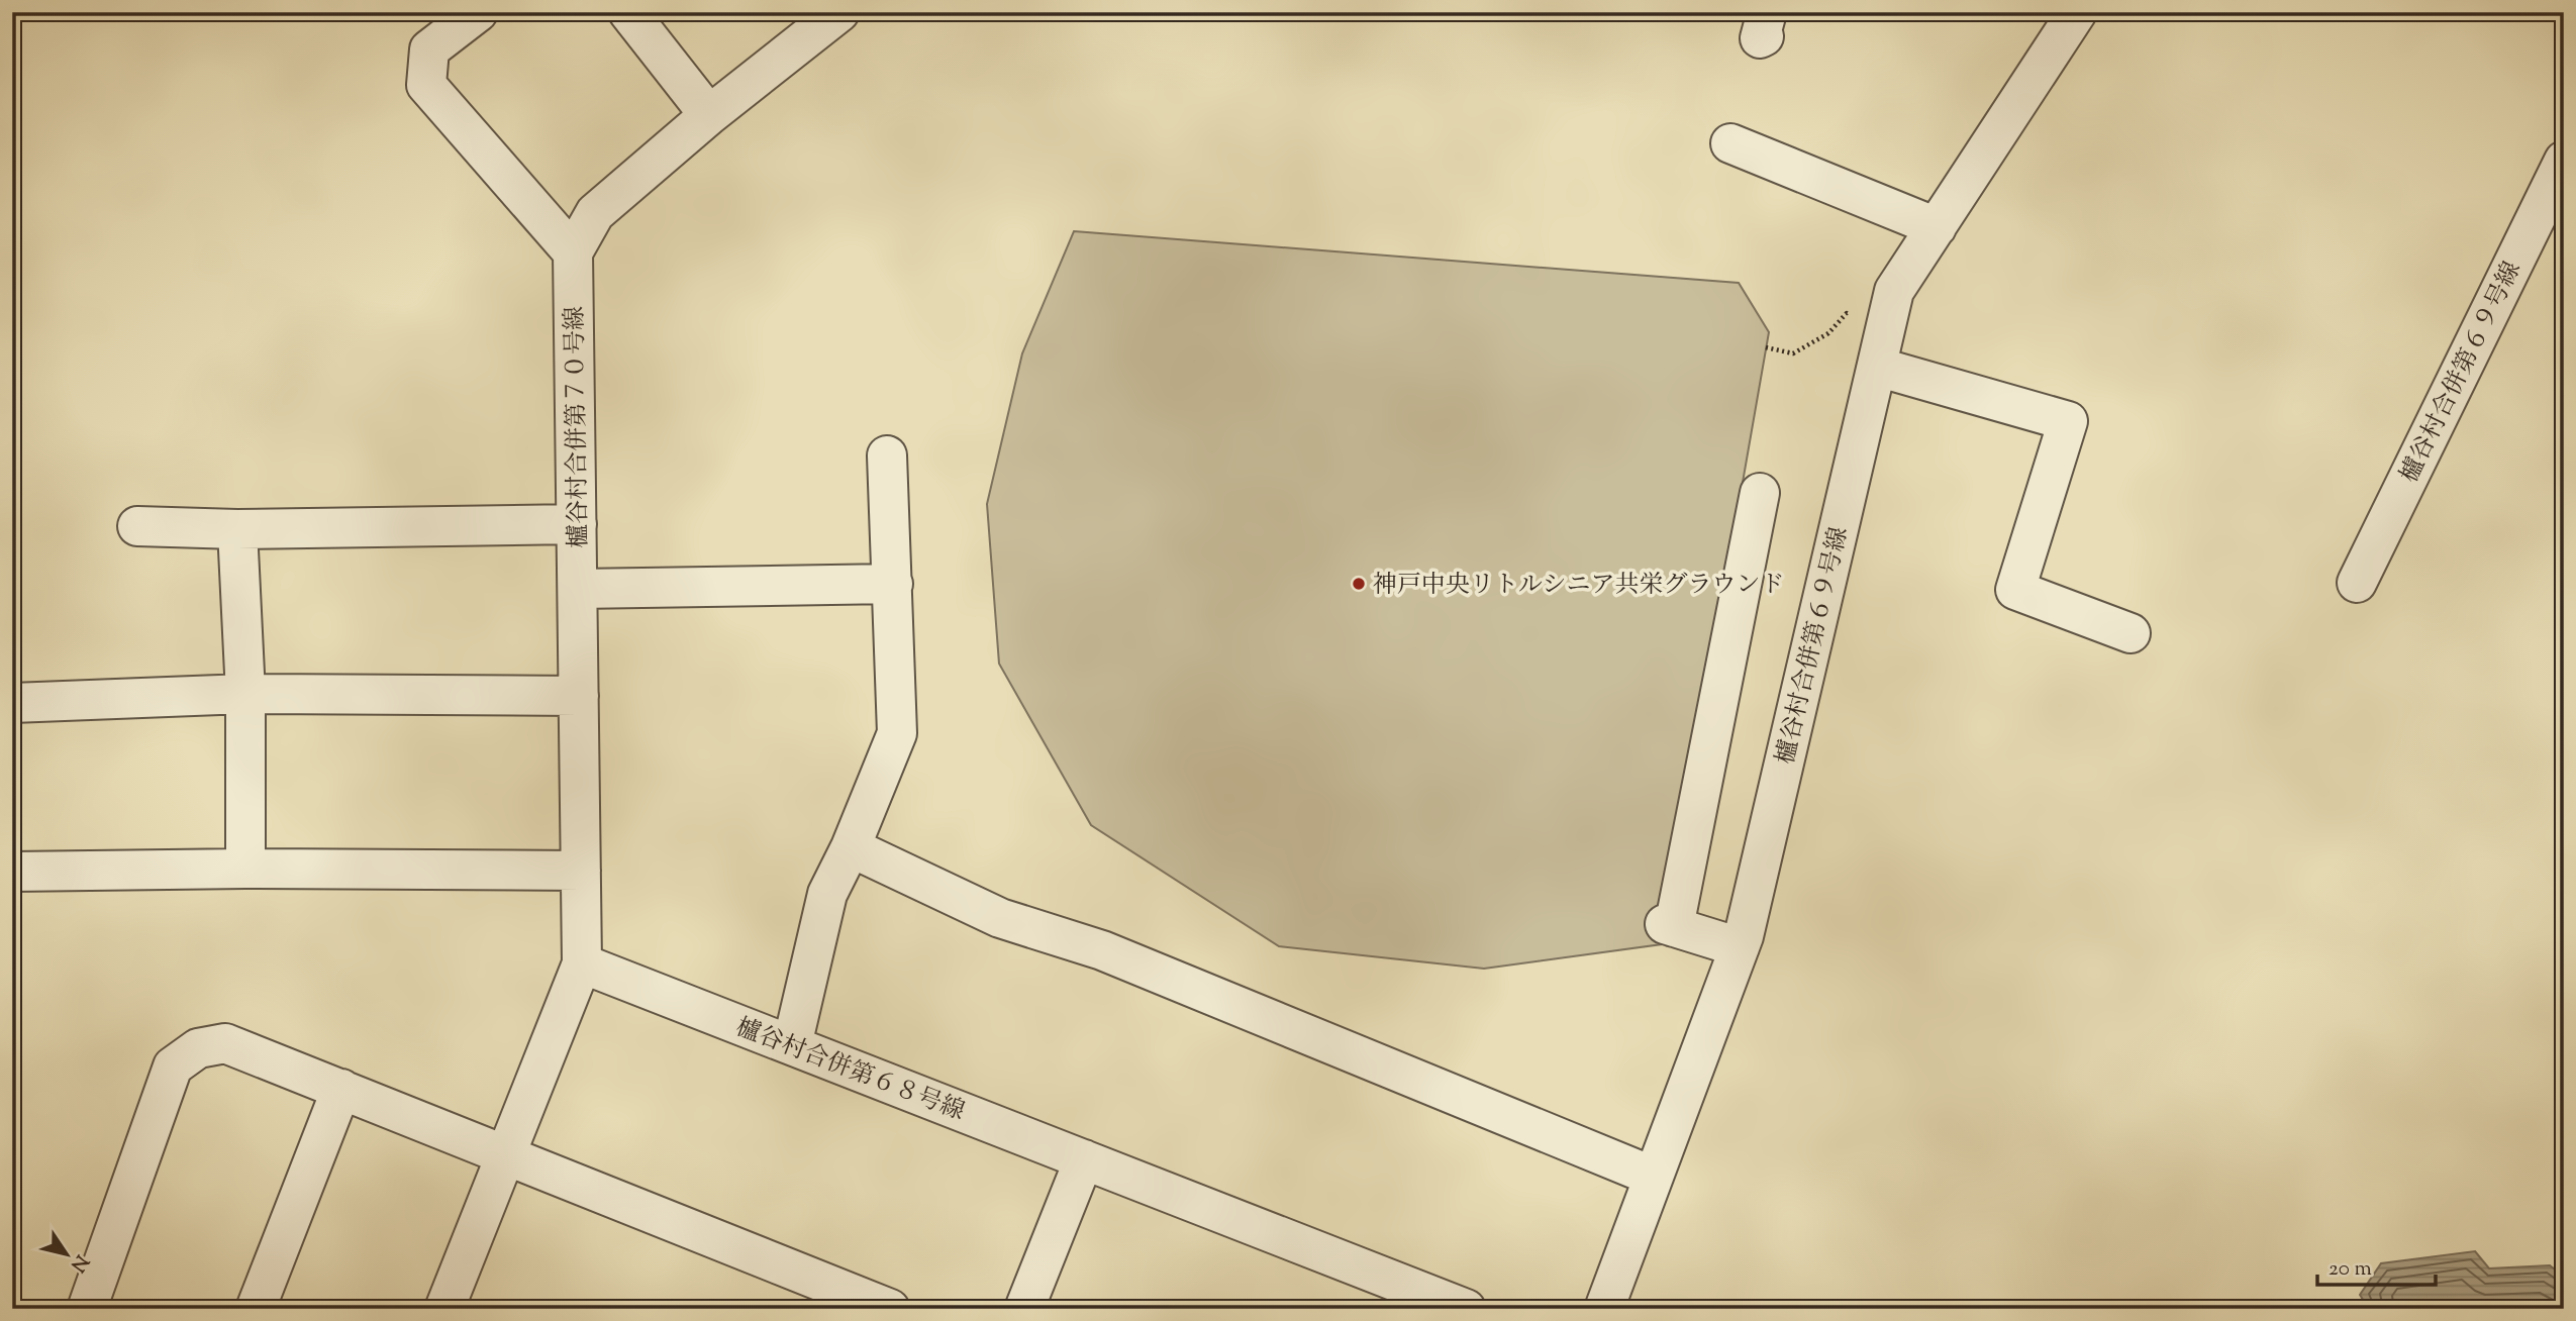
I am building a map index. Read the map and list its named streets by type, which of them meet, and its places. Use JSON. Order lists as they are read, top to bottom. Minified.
{"streets":{"street":["櫨谷村合併第６９号線","櫨谷村合併第７０号線","櫨谷村合併第６８号線"]},"crossings":[["櫨谷村合併第７０号線","櫨谷村合併第６８号線"]],"places":["神戸中央リトルシニア共栄グラウンド"],"scale_bar":"20 m","north":"bottom right"}
